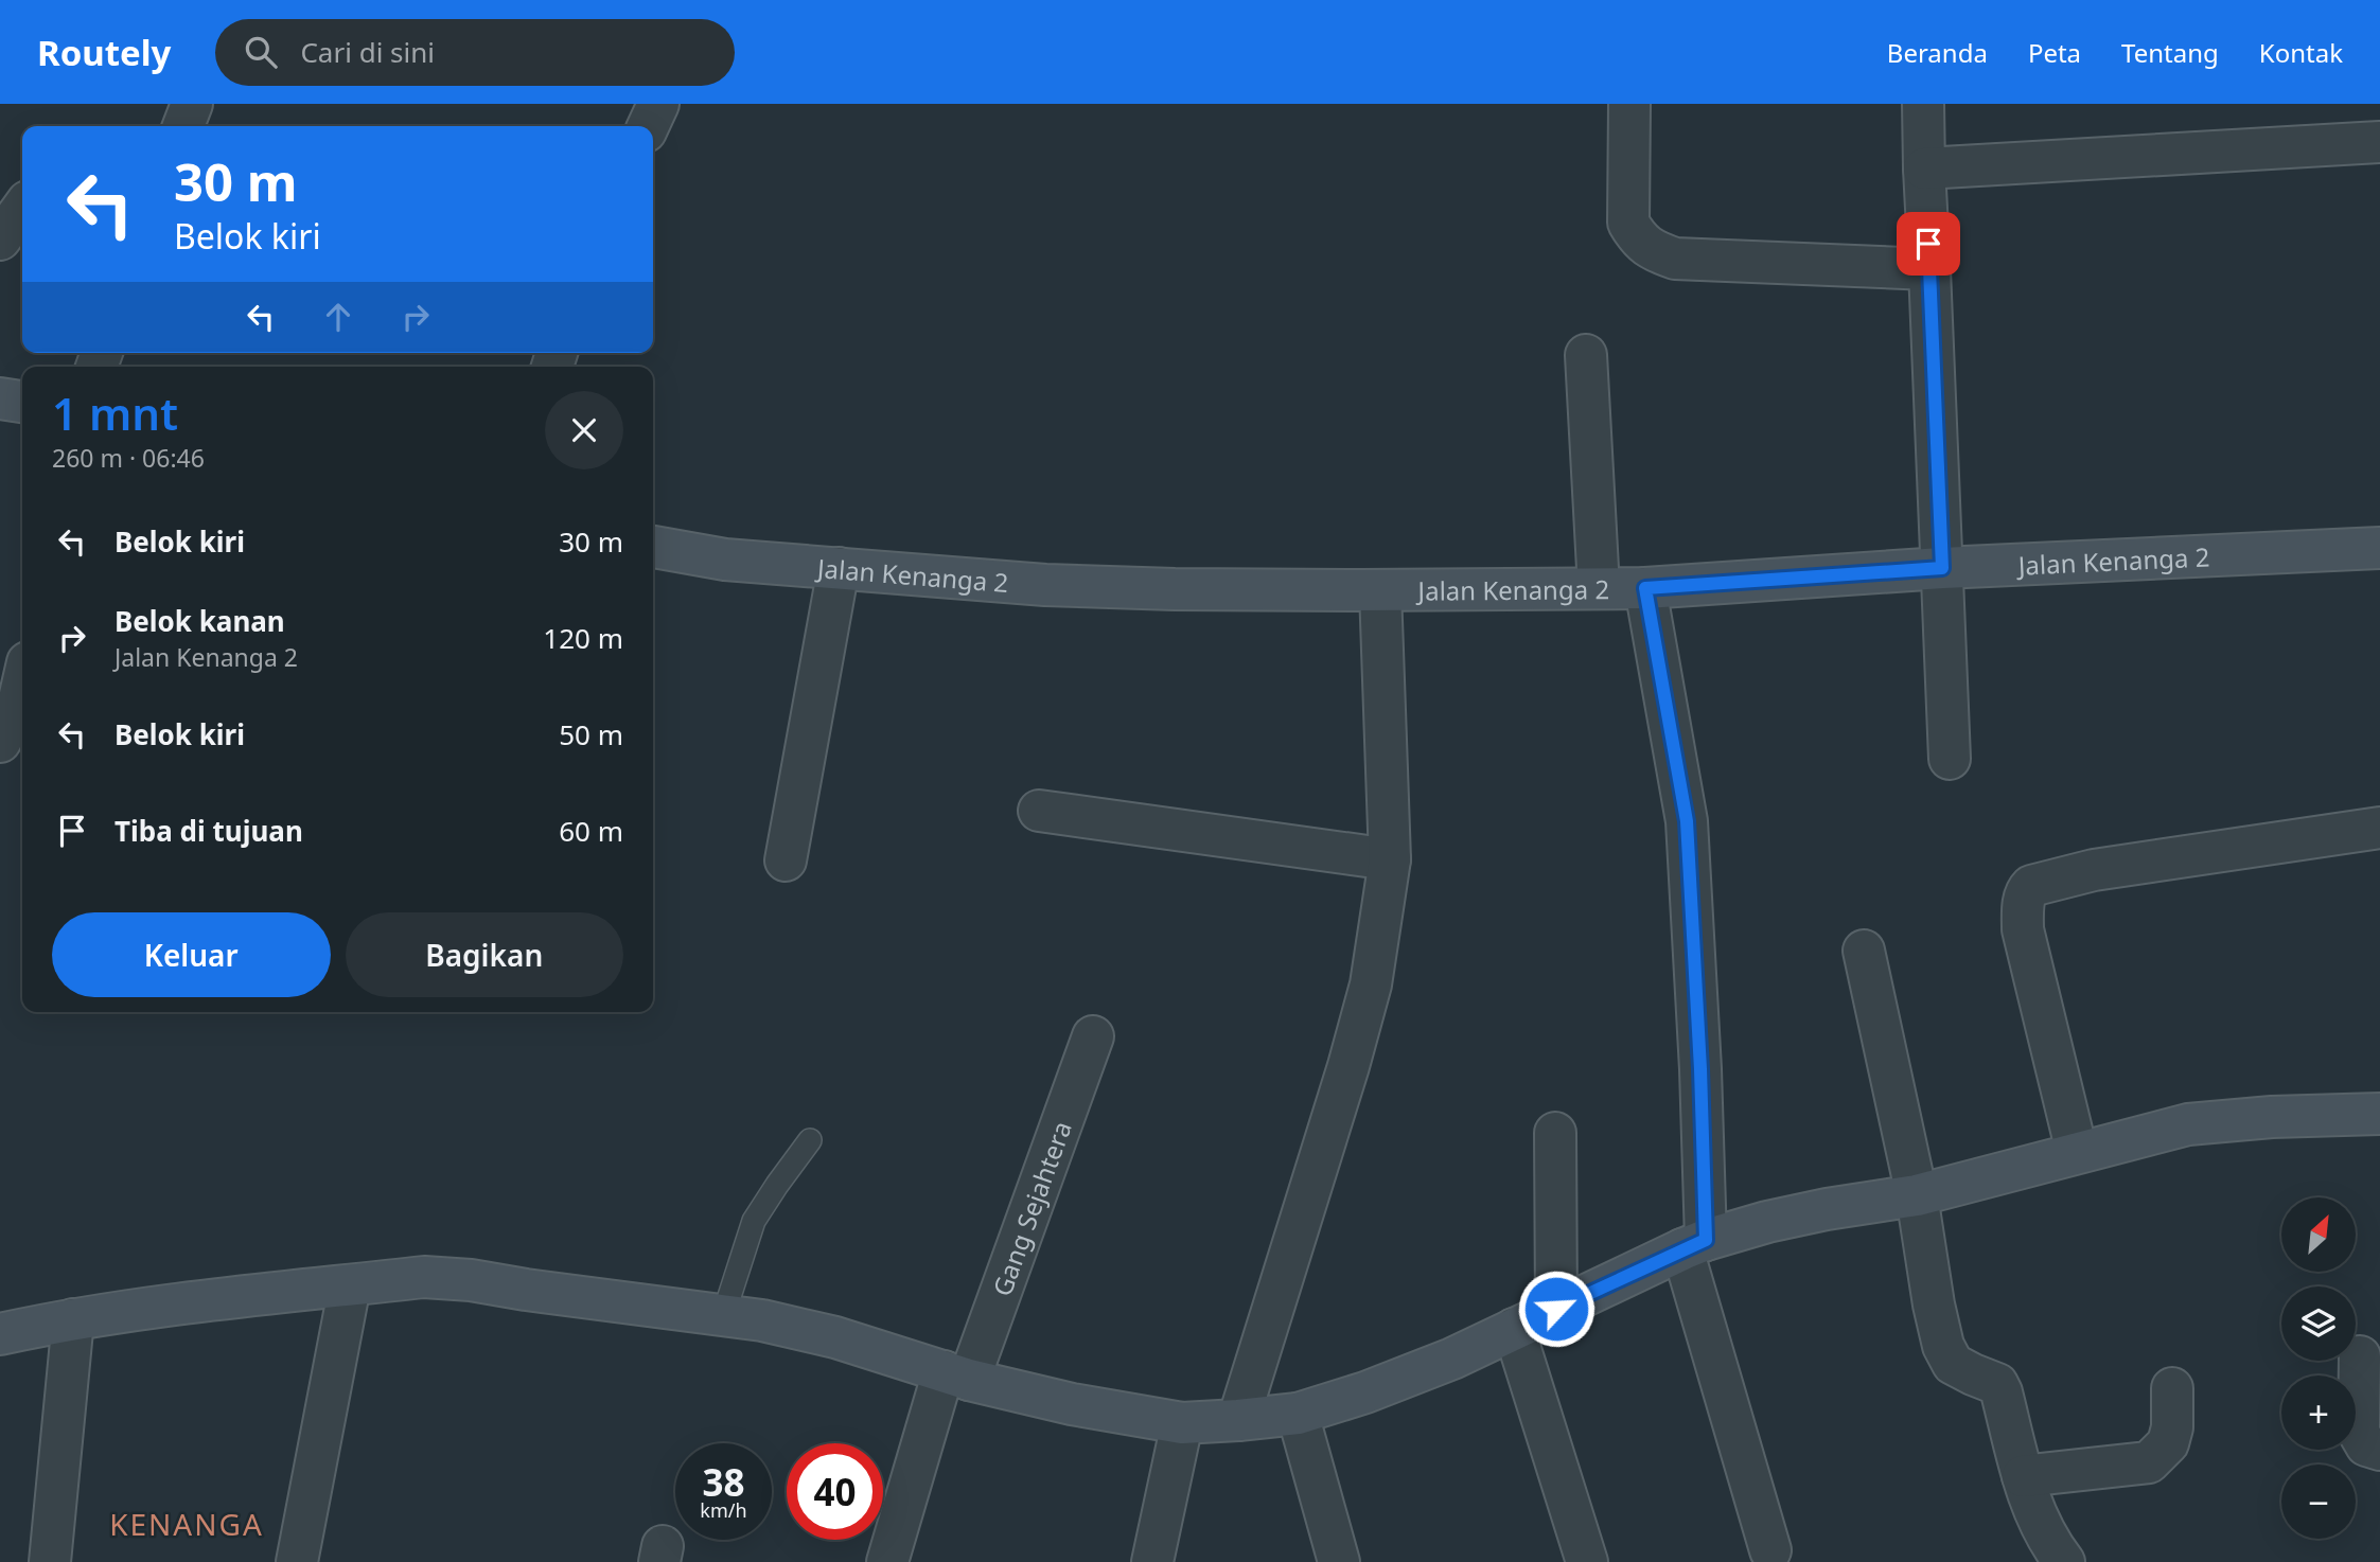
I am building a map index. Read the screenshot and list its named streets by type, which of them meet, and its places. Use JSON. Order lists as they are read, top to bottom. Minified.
{"streets":{"street":["Jalan Kenanga 2","Gang Sejahtera"]},"districts":["KENANGA"],"north":"top right","page":{"header":"Routely","search":"Cari di sini","nav":["Beranda","Peta","Tentang","Kontak"],"turn":["30 m","Belok kiri"],"heading":["1 mnt","260 m · 06:46"],"list":[{"name":"Belok kiri","value":"30 m"},{"name":"Belok kanan","note":"Jalan Kenanga 2","value":"120 m"},{"name":"Belok kiri","value":"50 m"},{"name":"Tiba di tujuan","value":"60 m"}],"buttons":["Keluar","Bagikan"],"map_buttons":["+","−"],"speed":"38 km/h","limit":"40"}}
